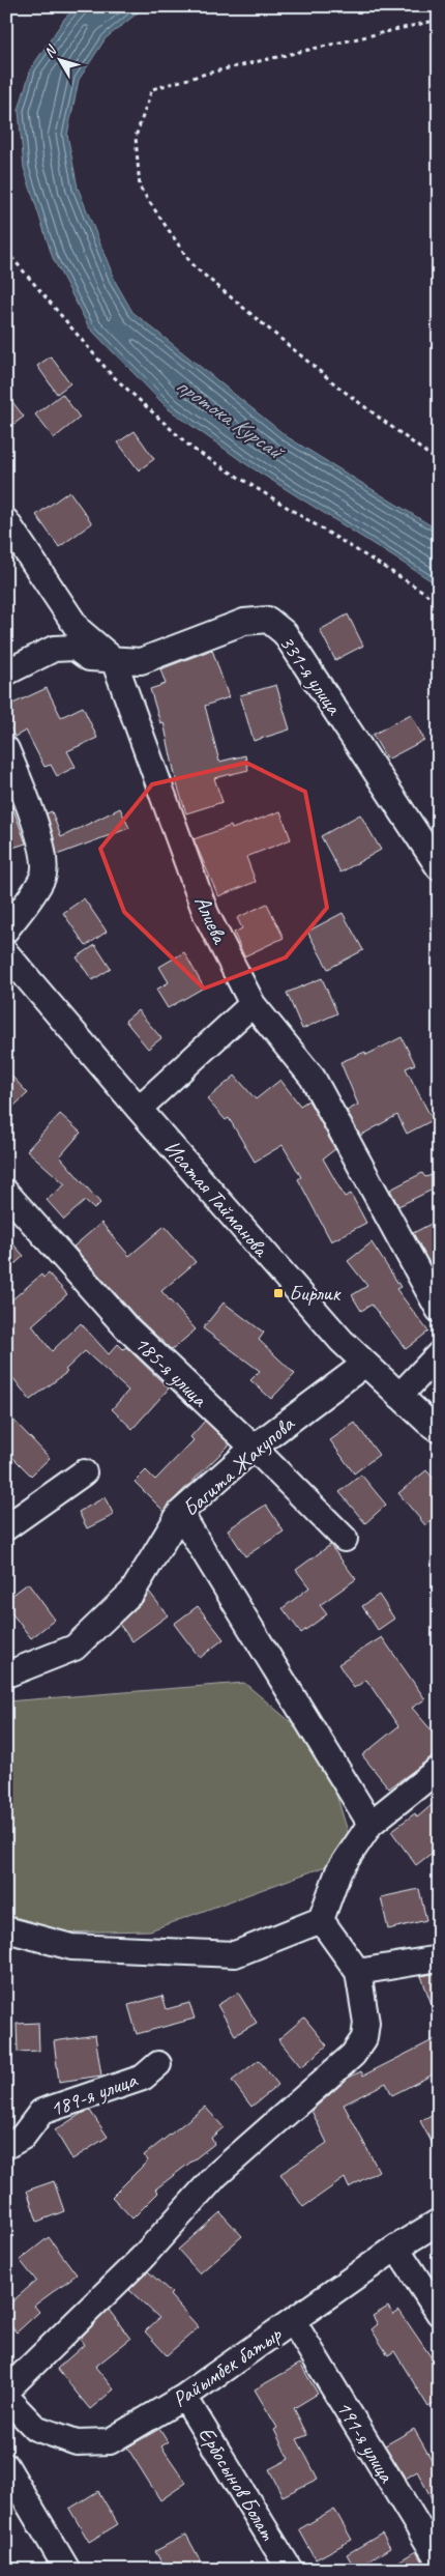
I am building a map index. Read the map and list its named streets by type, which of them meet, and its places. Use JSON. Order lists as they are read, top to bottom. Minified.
{"streets":{"street":["331-я улица","Алиева","Исатая Тайманова","185-я улица","Багита Жакупова","189-я улица","Райымбек батыр","191-я улица","Ербосынов Болат"]},"crossings":[["331-я улица","Алиева"],["Исатая Тайманова","Багита Жакупова"],["185-я улица","Багита Жакупова"],["Райымбек батыр","191-я улица"],["Райымбек батыр","Ербосынов Болат"]],"water":["протока Курсай"],"places":{"transit":["Бирлик"]},"north":"top left"}
